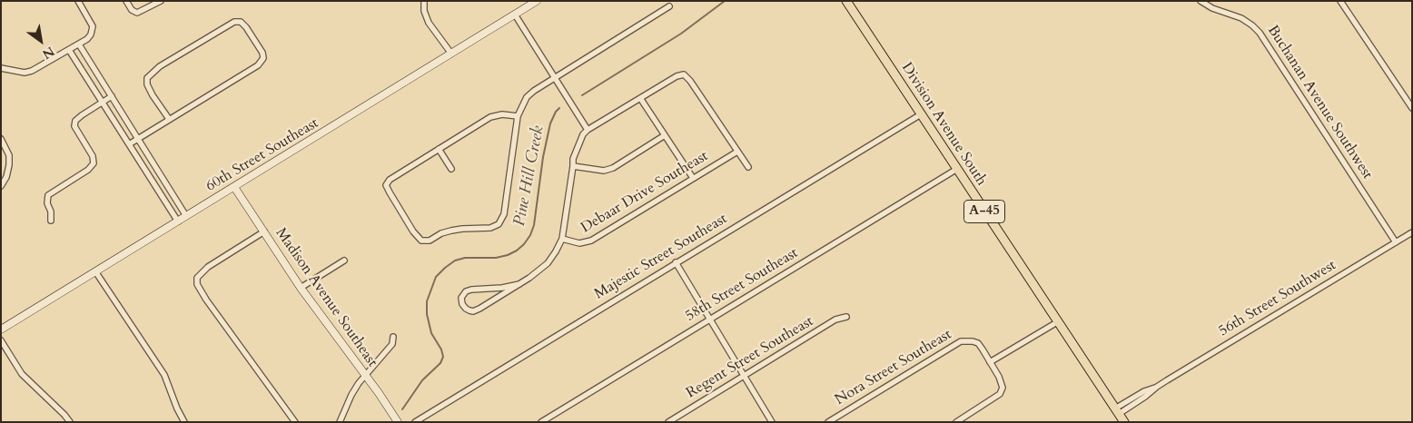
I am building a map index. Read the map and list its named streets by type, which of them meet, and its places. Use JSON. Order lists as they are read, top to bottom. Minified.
{"streets":{"main road":["Division Avenue South","60th Street Southeast","A-45","Madison Avenue Southeast"],"street":["Buchanan Avenue Southwest","Debaar Drive Southeast","Majestic Street Southeast","58th Street Southeast","56th Street Southwest","Regent Street Southeast","Nora Street Southeast"]},"crossings":[["Buchanan Avenue Southwest","56th Street Southwest"],["Division Avenue South","Majestic Street Southeast"],["Division Avenue South","58th Street Southeast"],["Division Avenue South","56th Street Southwest"],["60th Street Southeast","Madison Avenue Southeast"]],"water":["Pine Hill Creek"],"north":"bottom right"}
